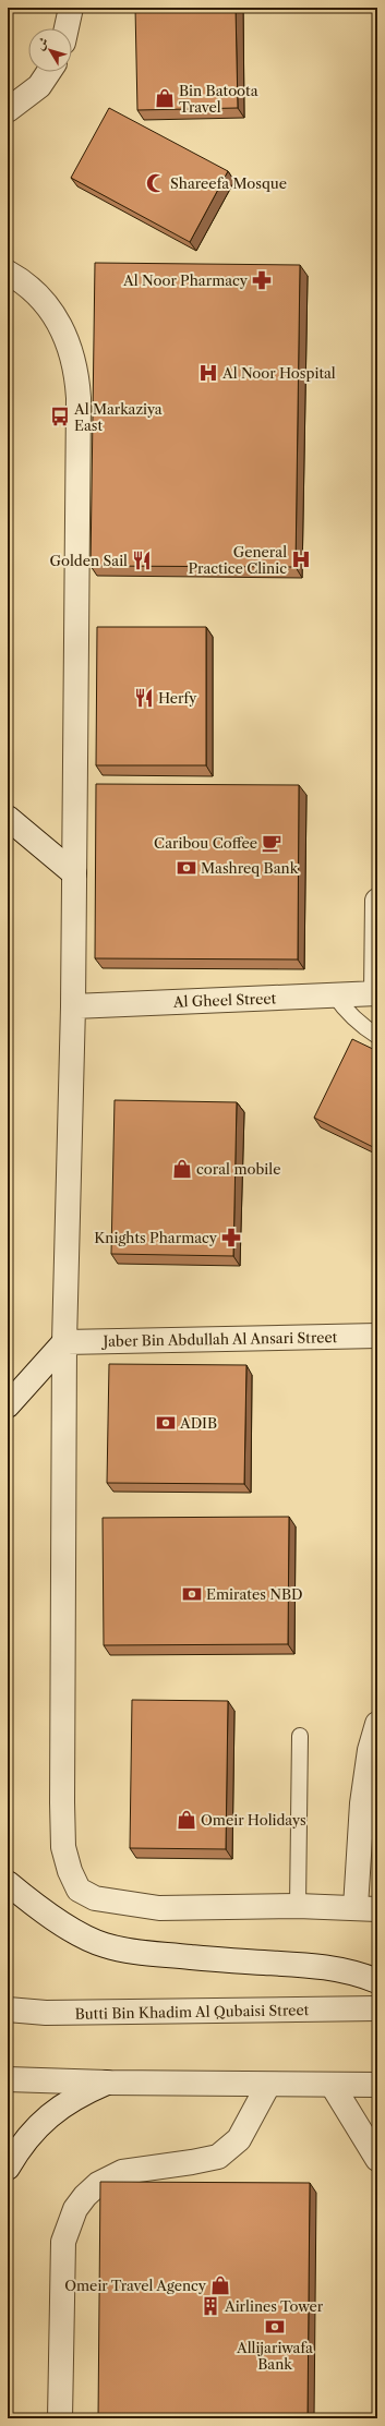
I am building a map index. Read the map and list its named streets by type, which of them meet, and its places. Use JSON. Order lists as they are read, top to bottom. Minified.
{"streets":{"street":["Al Gheel Street","Jaber Bin Abdullah Al Ansari Street","Butti Bin Khadim Al Qubaisi Street"]},"places":{"shop":["Bin Batoota Travel","coral mobile","Omeir Holidays","Omeir Travel Agency"],"mosque":["Shareefa Mosque"],"pharmacy":["Al Noor Pharmacy","Knights Pharmacy"],"hospital":["Al Noor Hospital","General Practice Clinic"],"bus stop":["Al Markaziya East"],"restaurant":["Golden Sail","Herfy"],"cafe":["Caribou Coffee"],"bank":["Mashreq Bank","ADIB","Emirates NBD","Allijariwafa Bank"],"building":["Airlines Tower"]},"north":"top left"}
